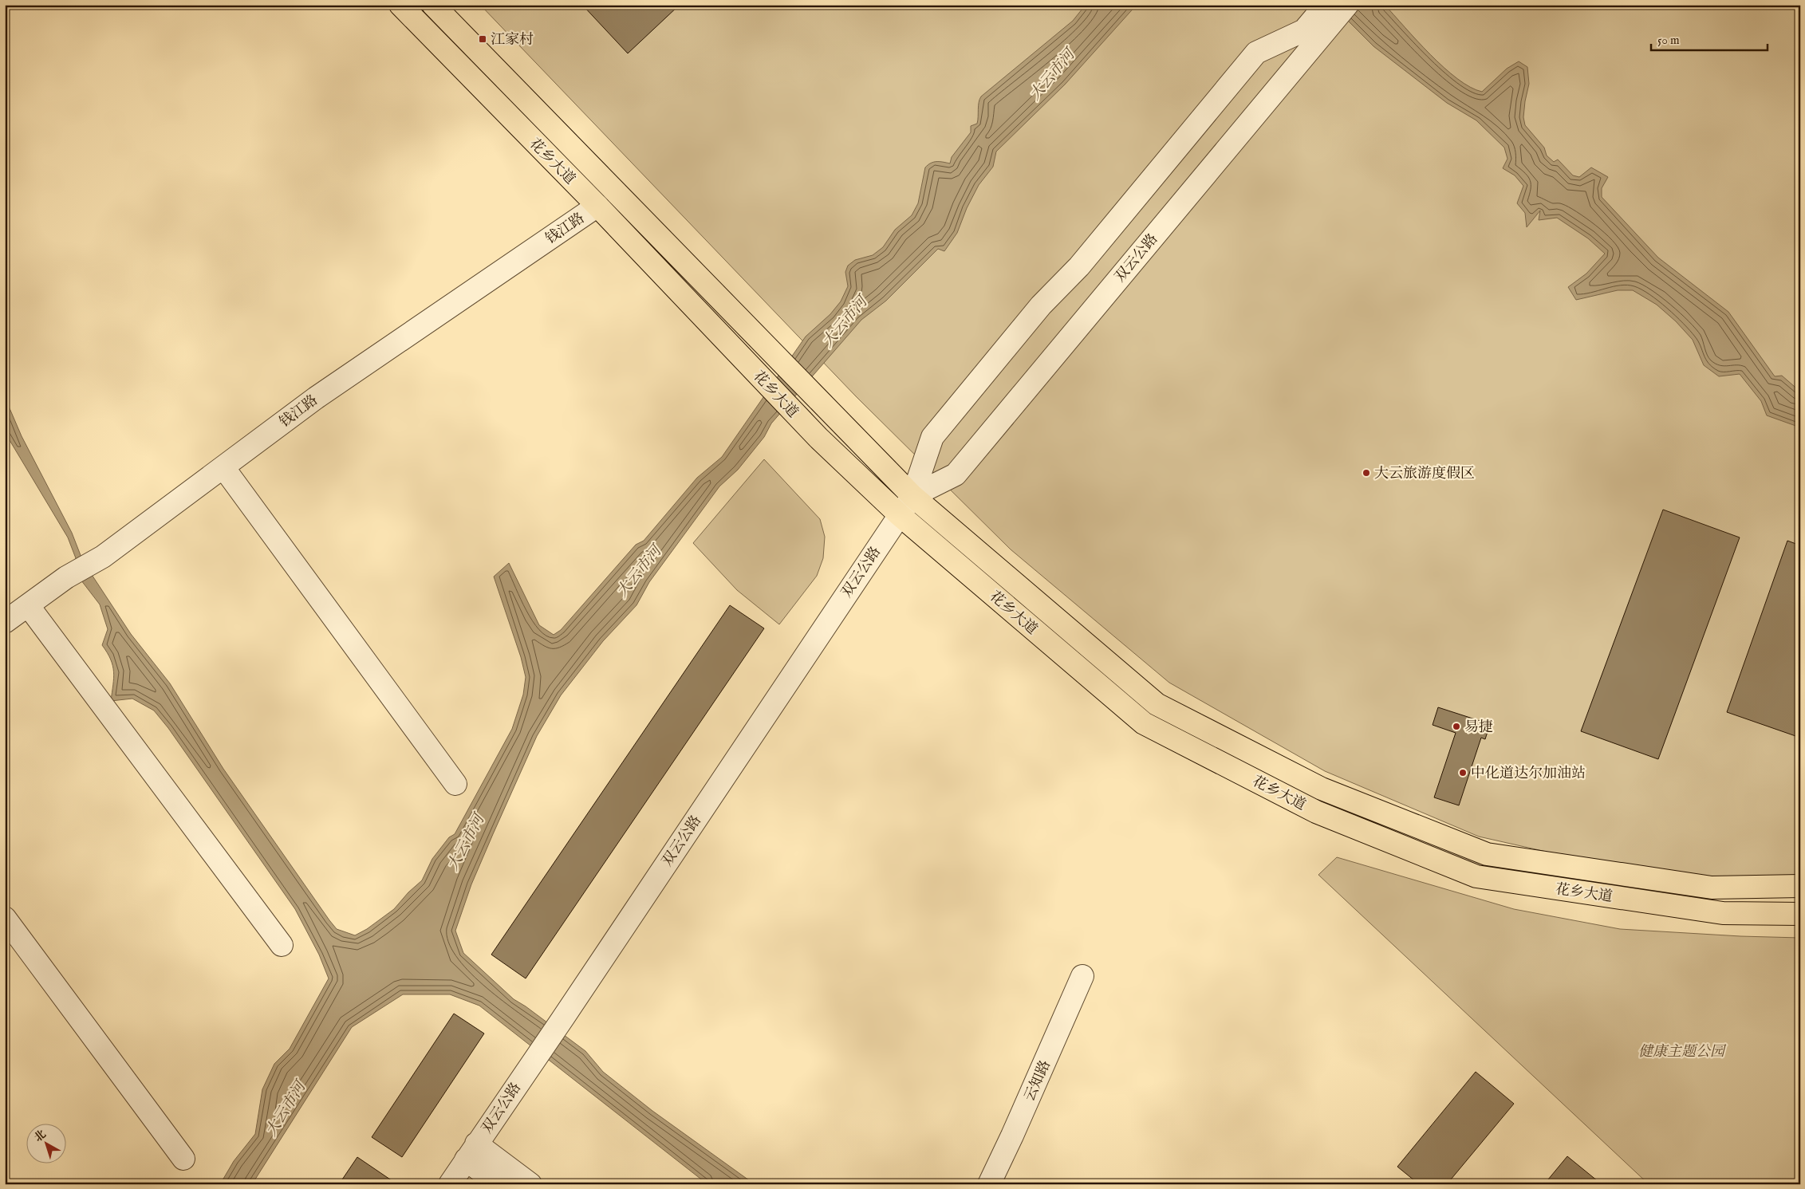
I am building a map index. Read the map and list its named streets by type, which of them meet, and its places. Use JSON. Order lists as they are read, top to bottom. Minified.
{"streets":{"main road":["花乡大道"],"street":["钱江路","双云公路","云知路"]},"crossings":[["花乡大道","钱江路"],["花乡大道","双云公路"]],"water":["大云市河"],"parks":["健康主题公园"],"places":{"transit":["江家村"],"other":["大云旅游度假区","易捷","中化道达尔加油站"]},"scale_bar":"50 m","north":"top left"}
